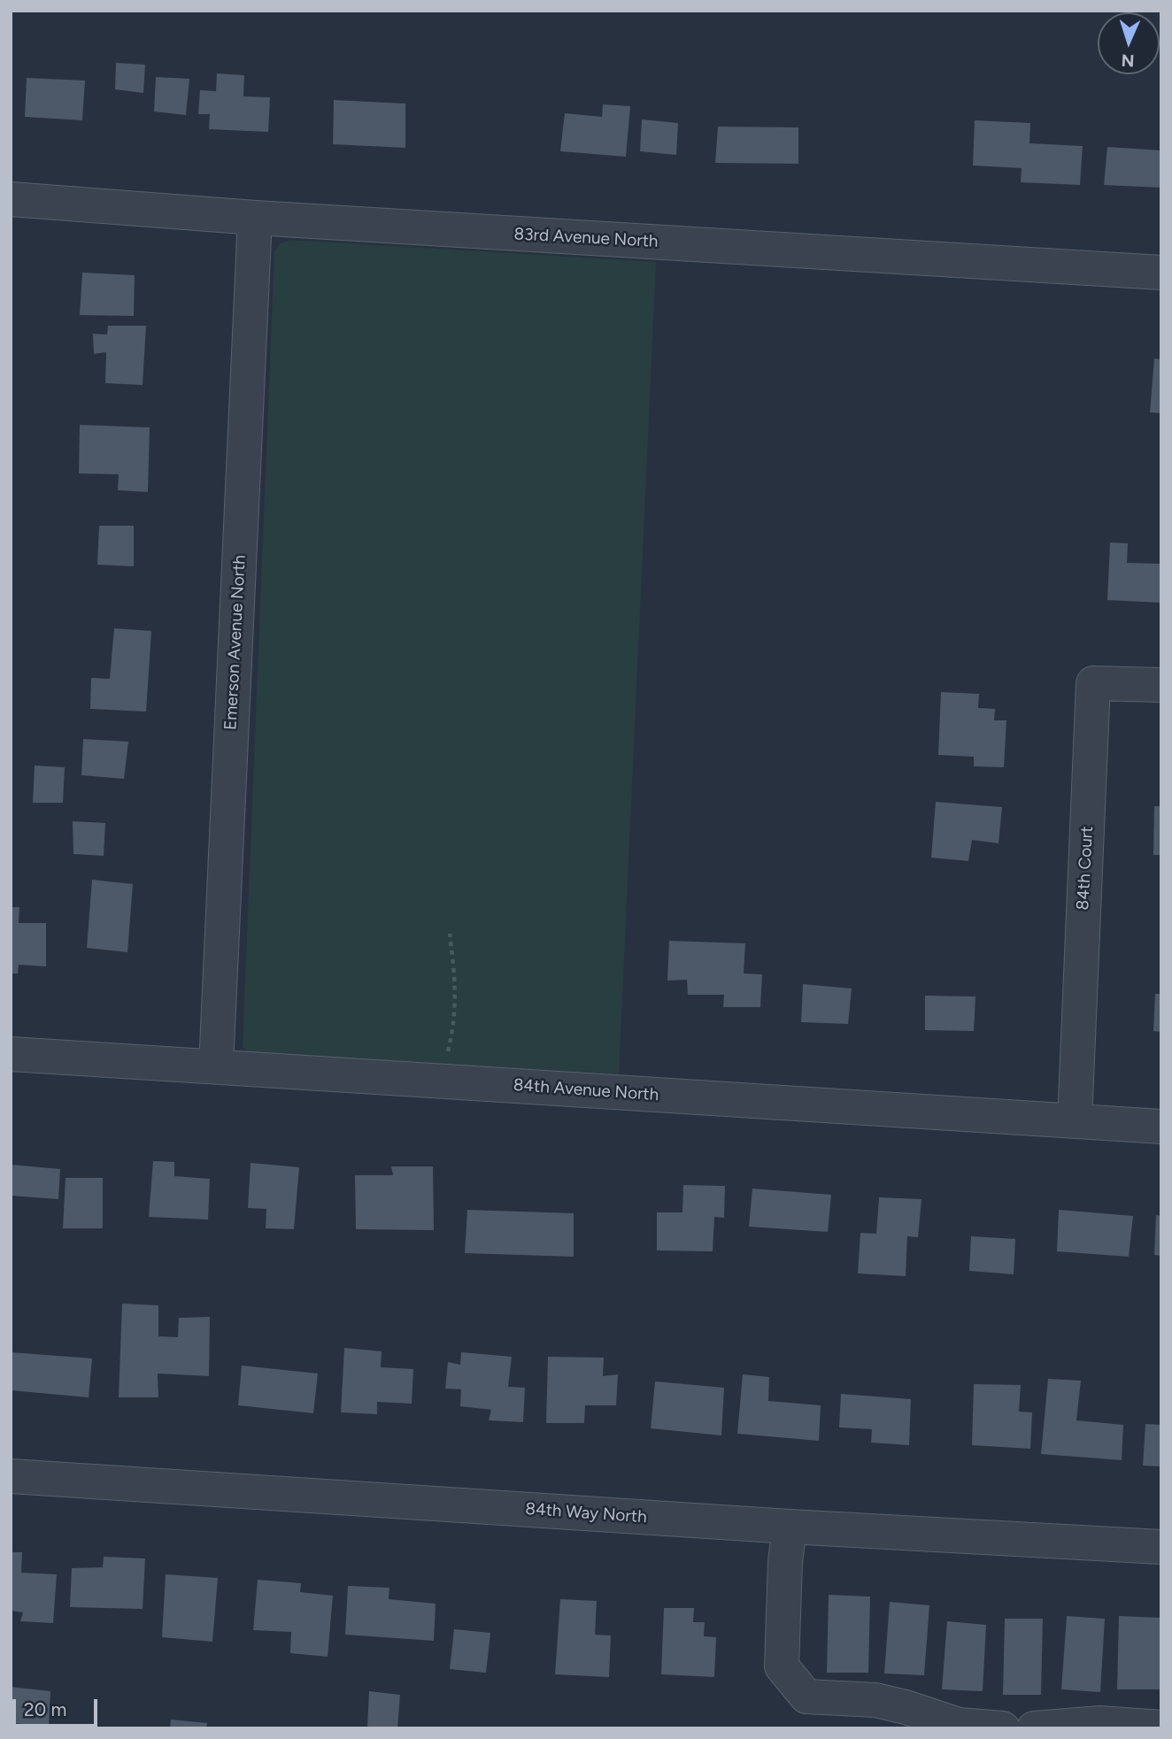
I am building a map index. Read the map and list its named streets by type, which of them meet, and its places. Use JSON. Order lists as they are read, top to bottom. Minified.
{"streets":{"street":["83rd Avenue North","Emerson Avenue North","84th Court","84th Avenue North","84th Way North"]},"crossings":[["83rd Avenue North","Emerson Avenue North"],["Emerson Avenue North","84th Avenue North"],["84th Court","84th Avenue North"]],"scale_bar":"20 m","north":"bottom"}
